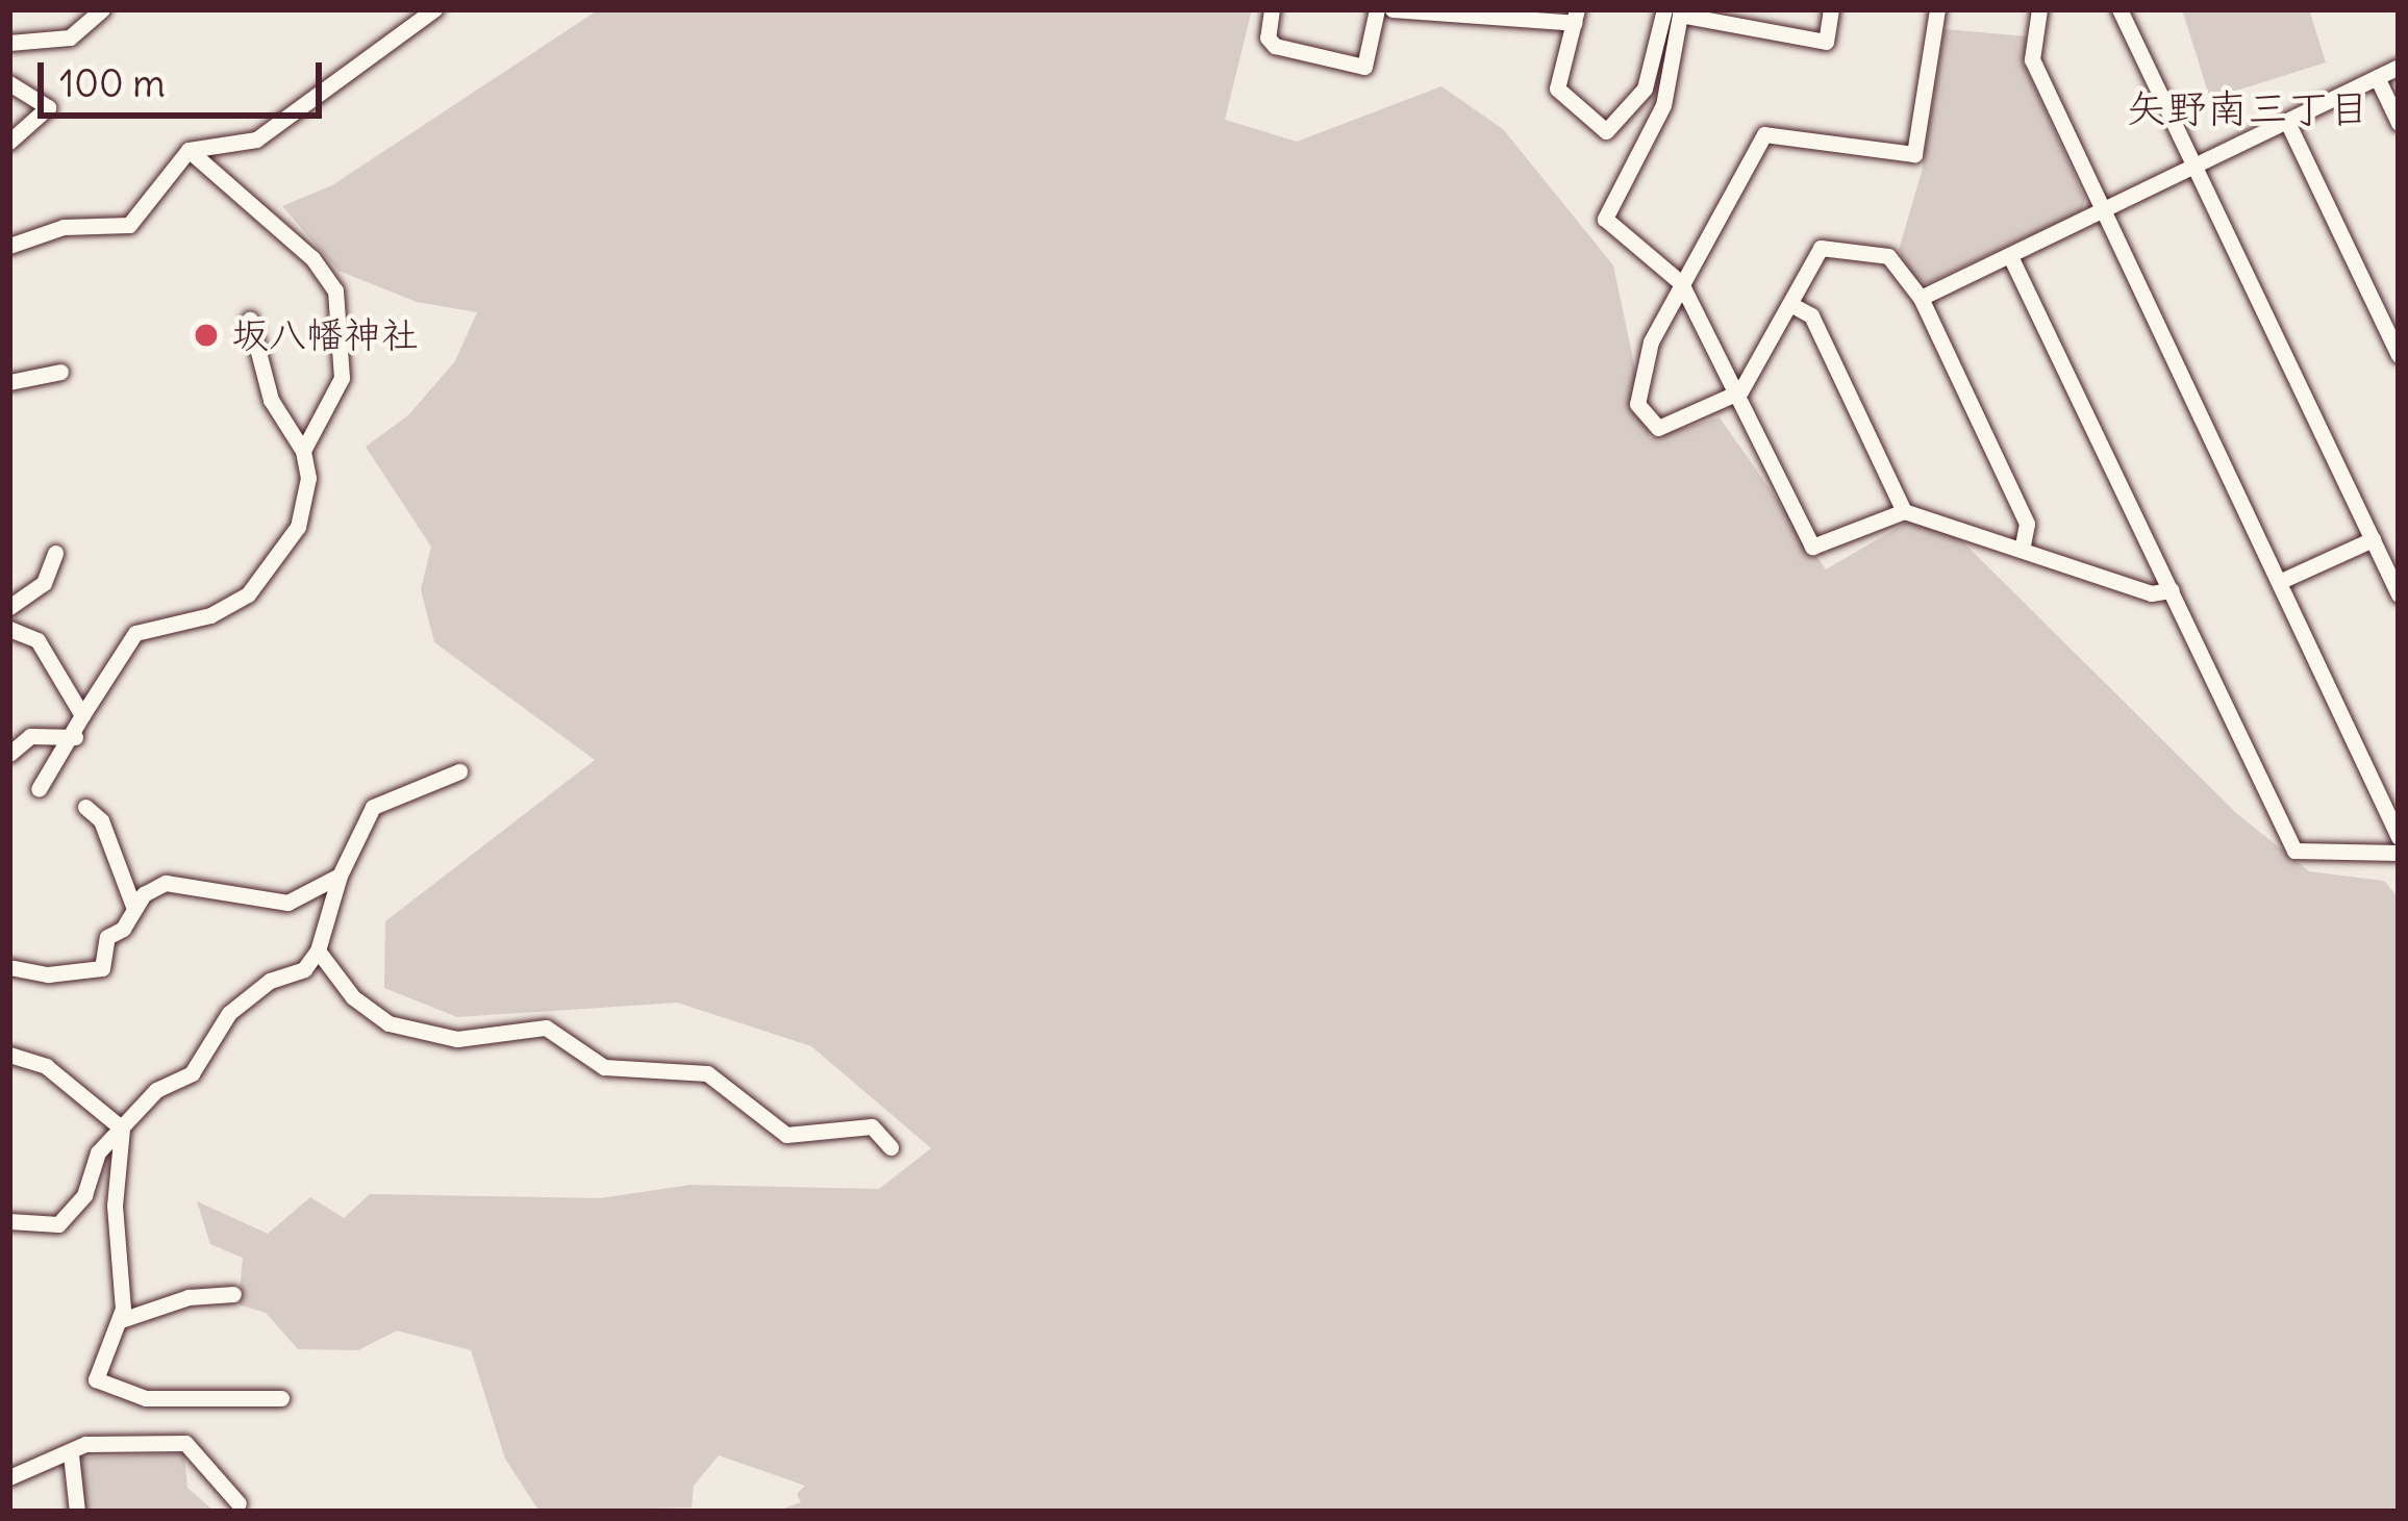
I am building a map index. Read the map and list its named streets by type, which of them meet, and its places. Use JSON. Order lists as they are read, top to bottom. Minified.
{"districts":["矢野南三丁目"],"places":["坂八幡神社"],"scale_bar":"100 m"}
